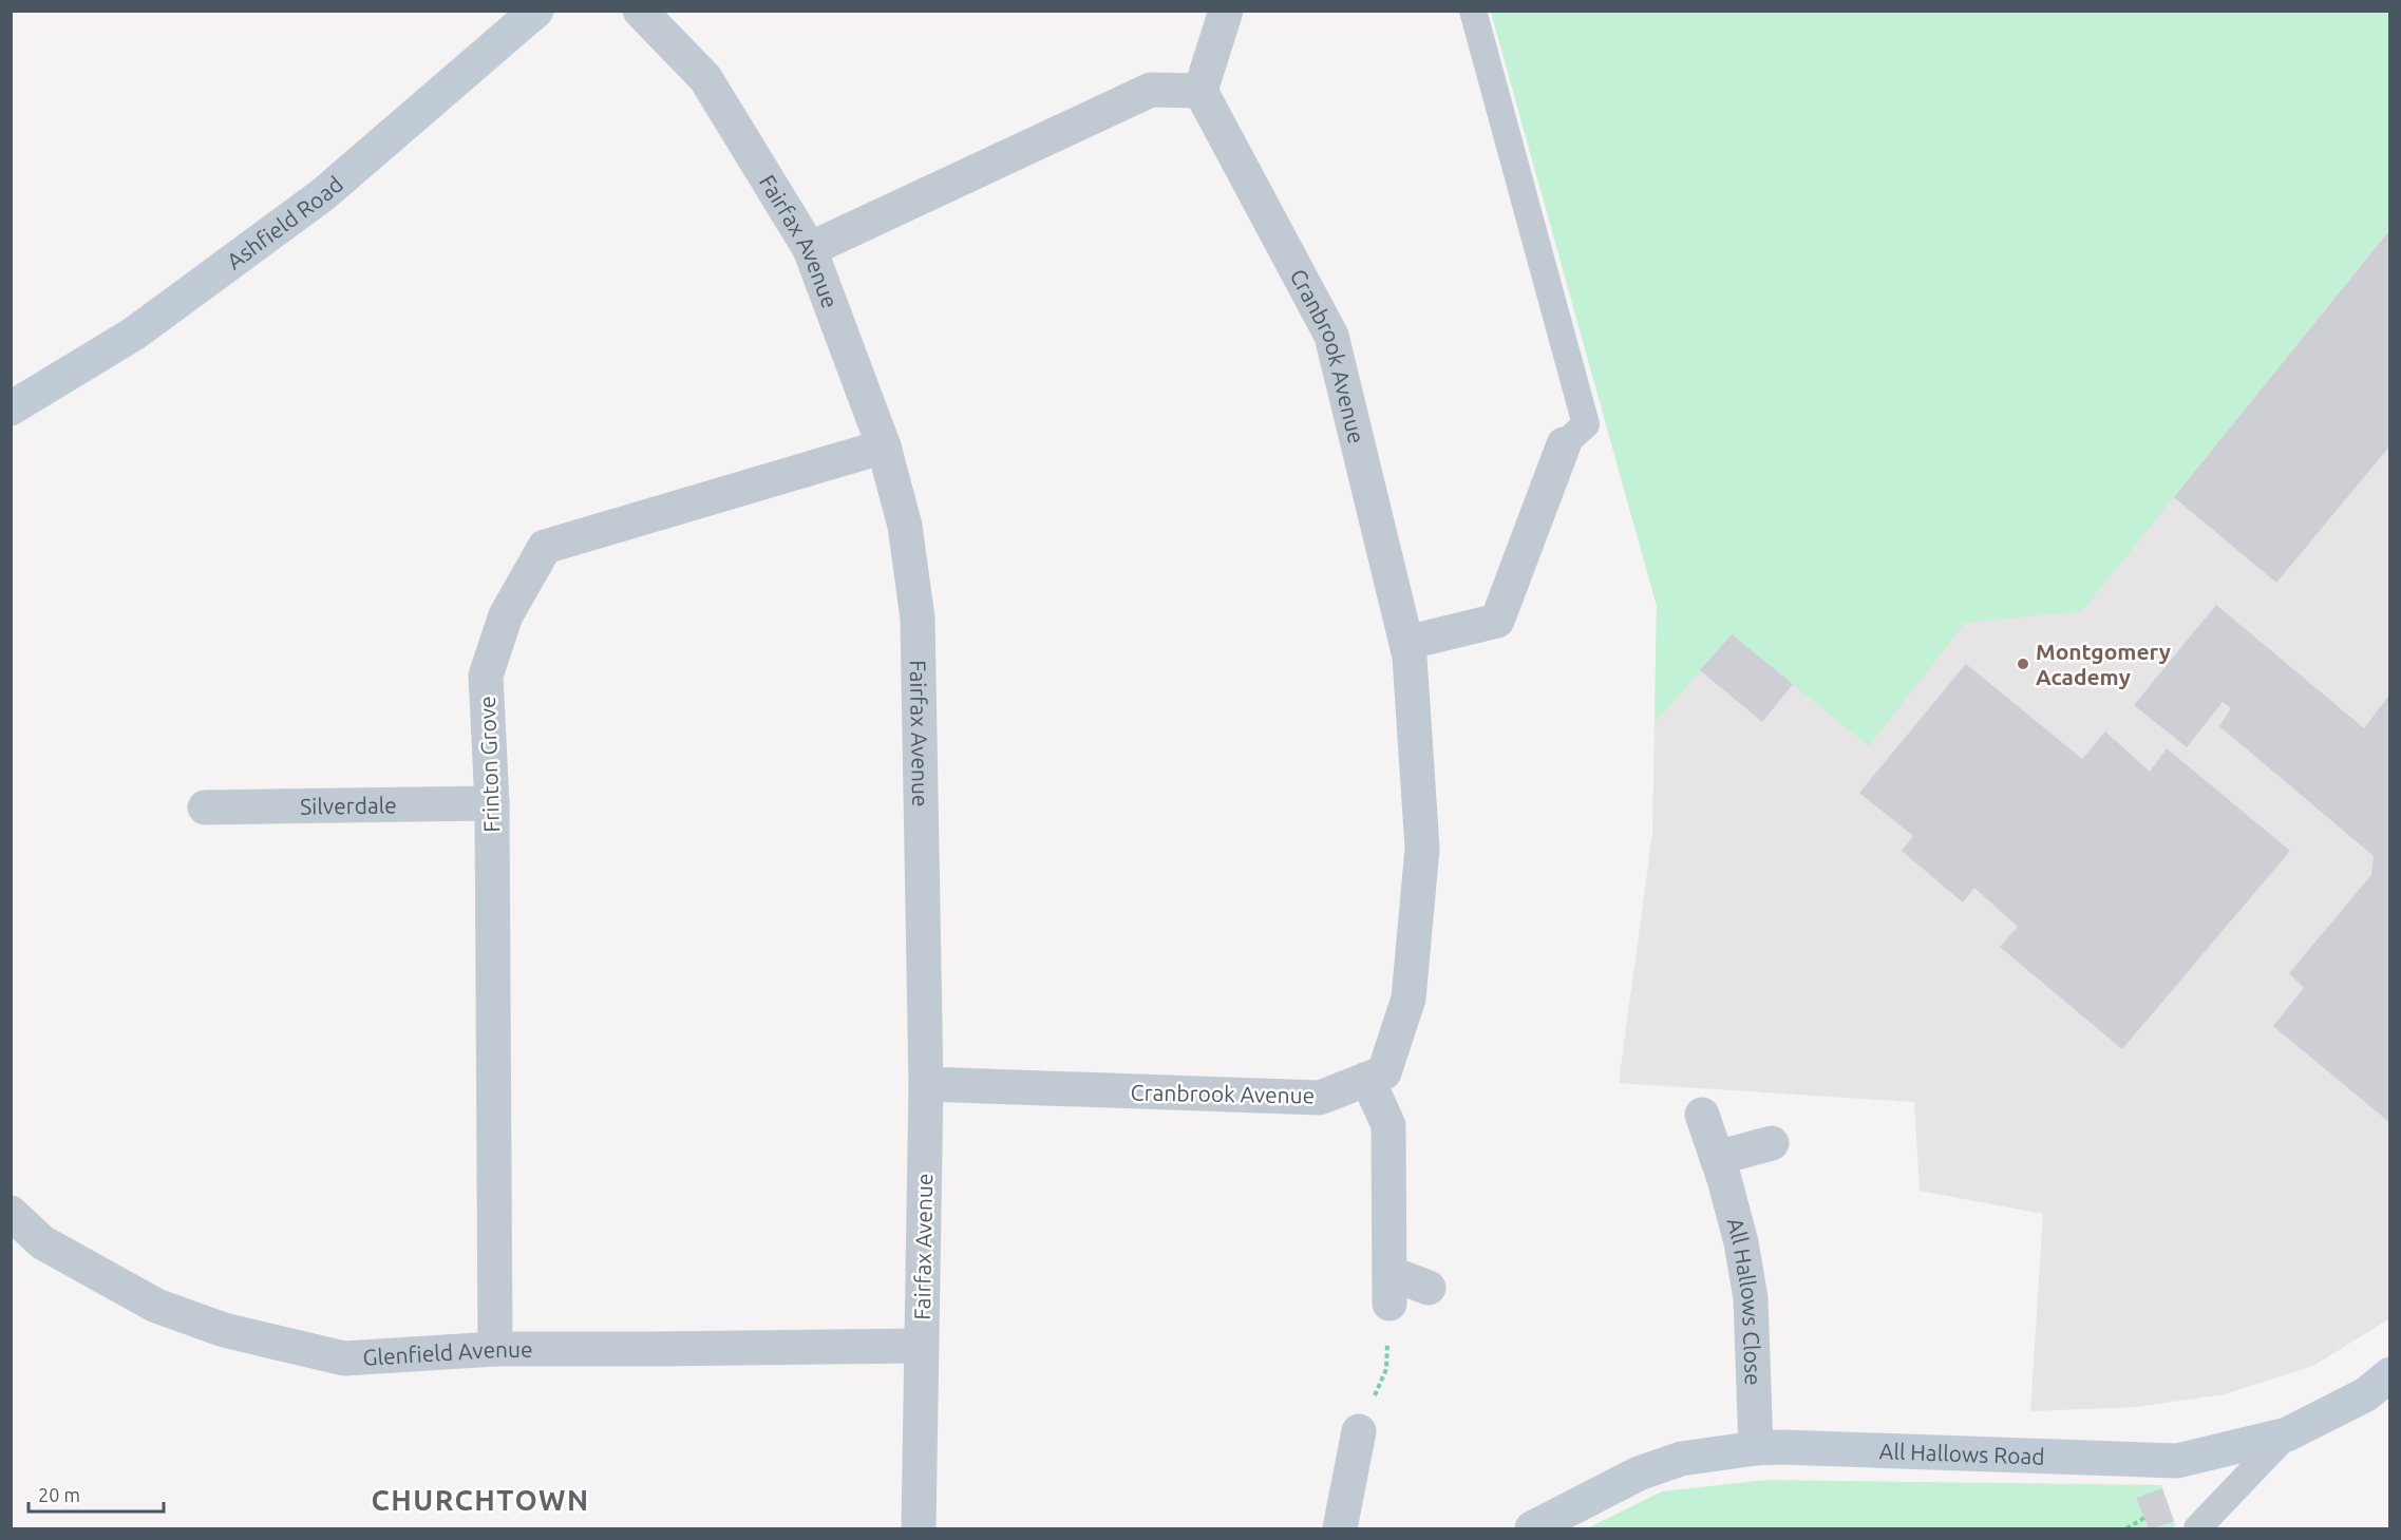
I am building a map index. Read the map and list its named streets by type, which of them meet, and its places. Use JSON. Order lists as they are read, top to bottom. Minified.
{"streets":{"street":["Ashfield Road","Fairfax Avenue","Cranbrook Avenue","Frinton Grove","Silverdale","All Hallows Close","Glenfield Avenue","All Hallows Road"]},"crossings":[["Fairfax Avenue","Cranbrook Avenue"],["Fairfax Avenue","Frinton Grove"],["Fairfax Avenue","Glenfield Avenue"],["Frinton Grove","Silverdale"],["Frinton Grove","Glenfield Avenue"],["All Hallows Close","All Hallows Road"]],"districts":["CHURCHTOWN"],"places":["Montgomery Academy"],"scale_bar":"20 m"}
